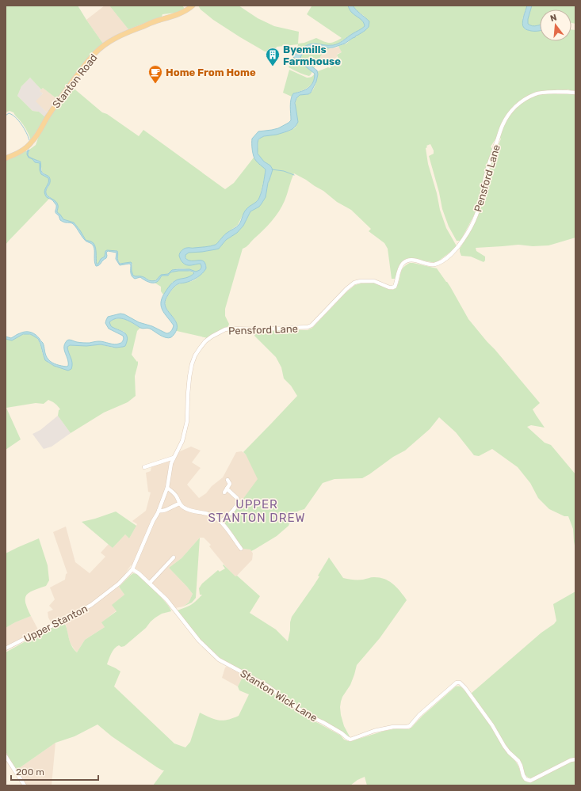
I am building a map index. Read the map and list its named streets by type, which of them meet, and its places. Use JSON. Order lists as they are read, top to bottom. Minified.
{"streets":{"main road":["Stanton Road"],"street":["Pensford Lane","Upper Stanton","Stanton Wick Lane"]},"crossings":[["Pensford Lane","Upper Stanton"],["Upper Stanton","Stanton Wick Lane"]],"districts":["UPPER STANTON DREW"],"places":{"building":["Byemills Farmhouse"],"cafe":["Home From Home"]},"scale_bar":"200 m","north":"top"}
